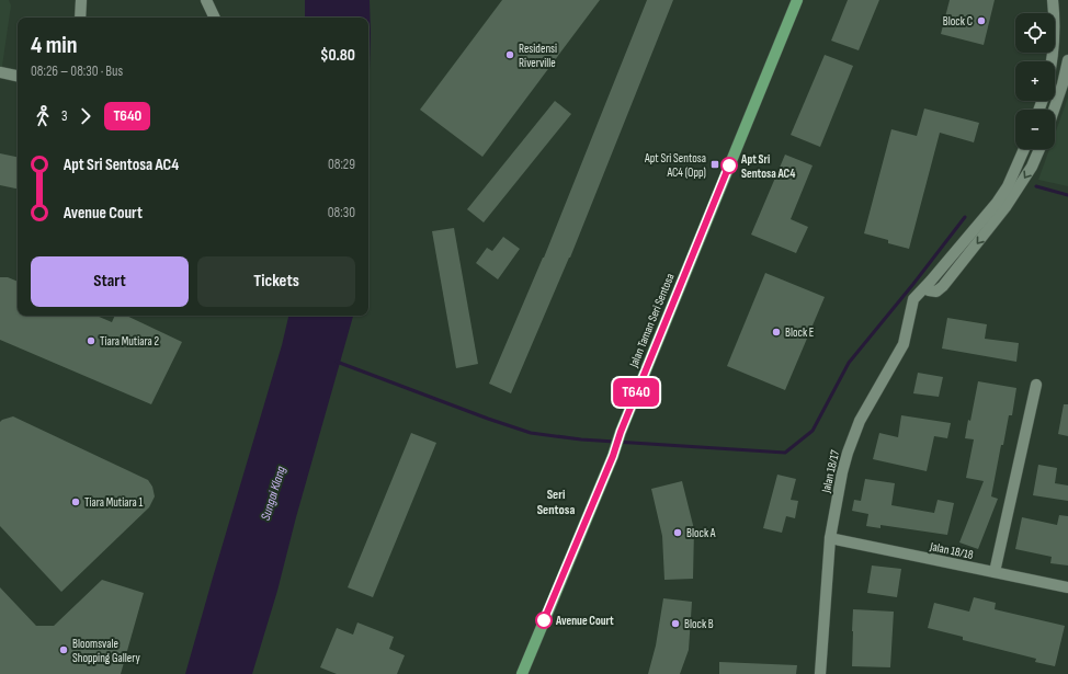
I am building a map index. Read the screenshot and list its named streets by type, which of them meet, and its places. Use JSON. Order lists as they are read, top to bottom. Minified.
{"streets":{"main road":["Jalan Taman Seri Sentosa"],"street":["Jalan 18/17","Jalan 18/18"]},"crossings":[["Jalan 18/17","Jalan 18/18"]],"districts":["Seri Sentosa"],"water":["Sungai Klang"],"places":{"other":["Block C","Residensi Riverville","Apt Sri Sentosa AC4","Block E","Tiara Mutiara 2","Tiara Mutiara 1","Block A","Avenue Court","Block B","Bloomsvale Shopping Gallery"],"transit":["Apt Sri Sentosa AC4 (Opp)"]},"lines":["bus line T640"],"page":{"on_map":"T640","map_buttons":["+","−"],"heading":["4 min","08:26 – 08:30 · Bus","$0.80"],"legs":["3","T640"],"list":[{"name":"Apt Sri Sentosa AC4","value":"08:29"},{"name":"Avenue Court","value":"08:30"}],"buttons":["Start","Tickets"]}}
